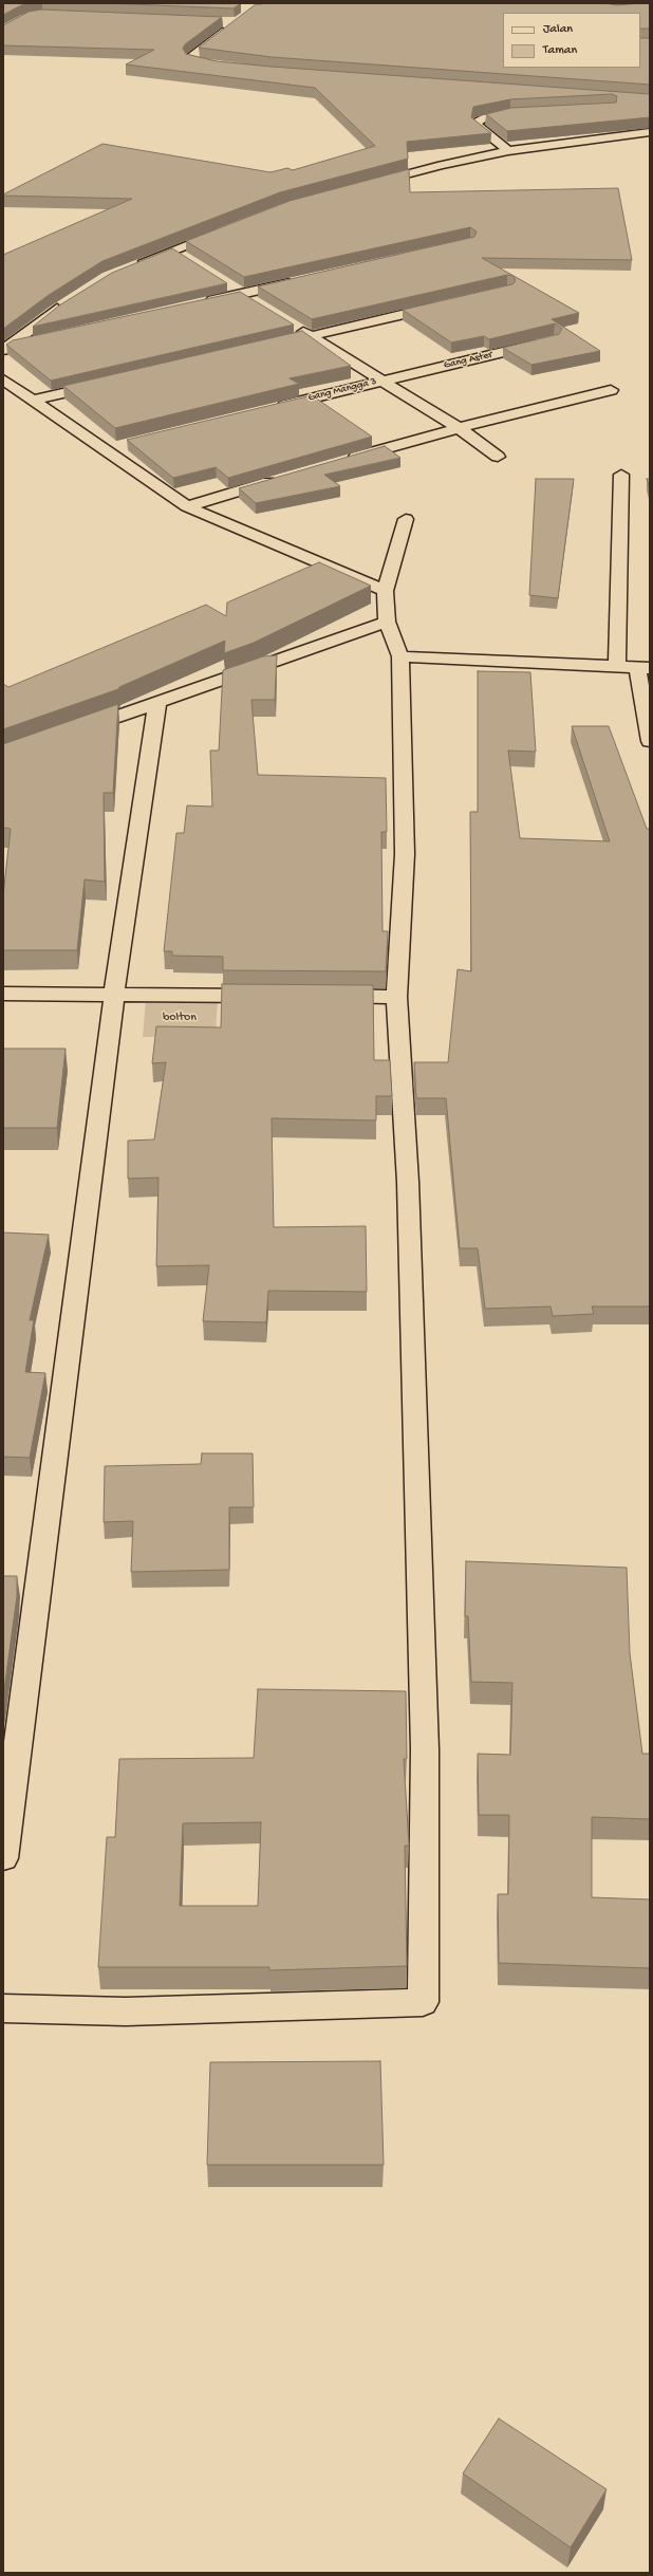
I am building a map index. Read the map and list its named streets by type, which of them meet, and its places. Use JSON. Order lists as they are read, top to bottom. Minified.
{"streets":{"street":["Gang Aster","Gang Mangga 3"]},"crossings":[["Gang Aster","Gang Mangga 3"]],"parks":["bolton"],"legend":["Jalan","Taman"]}
